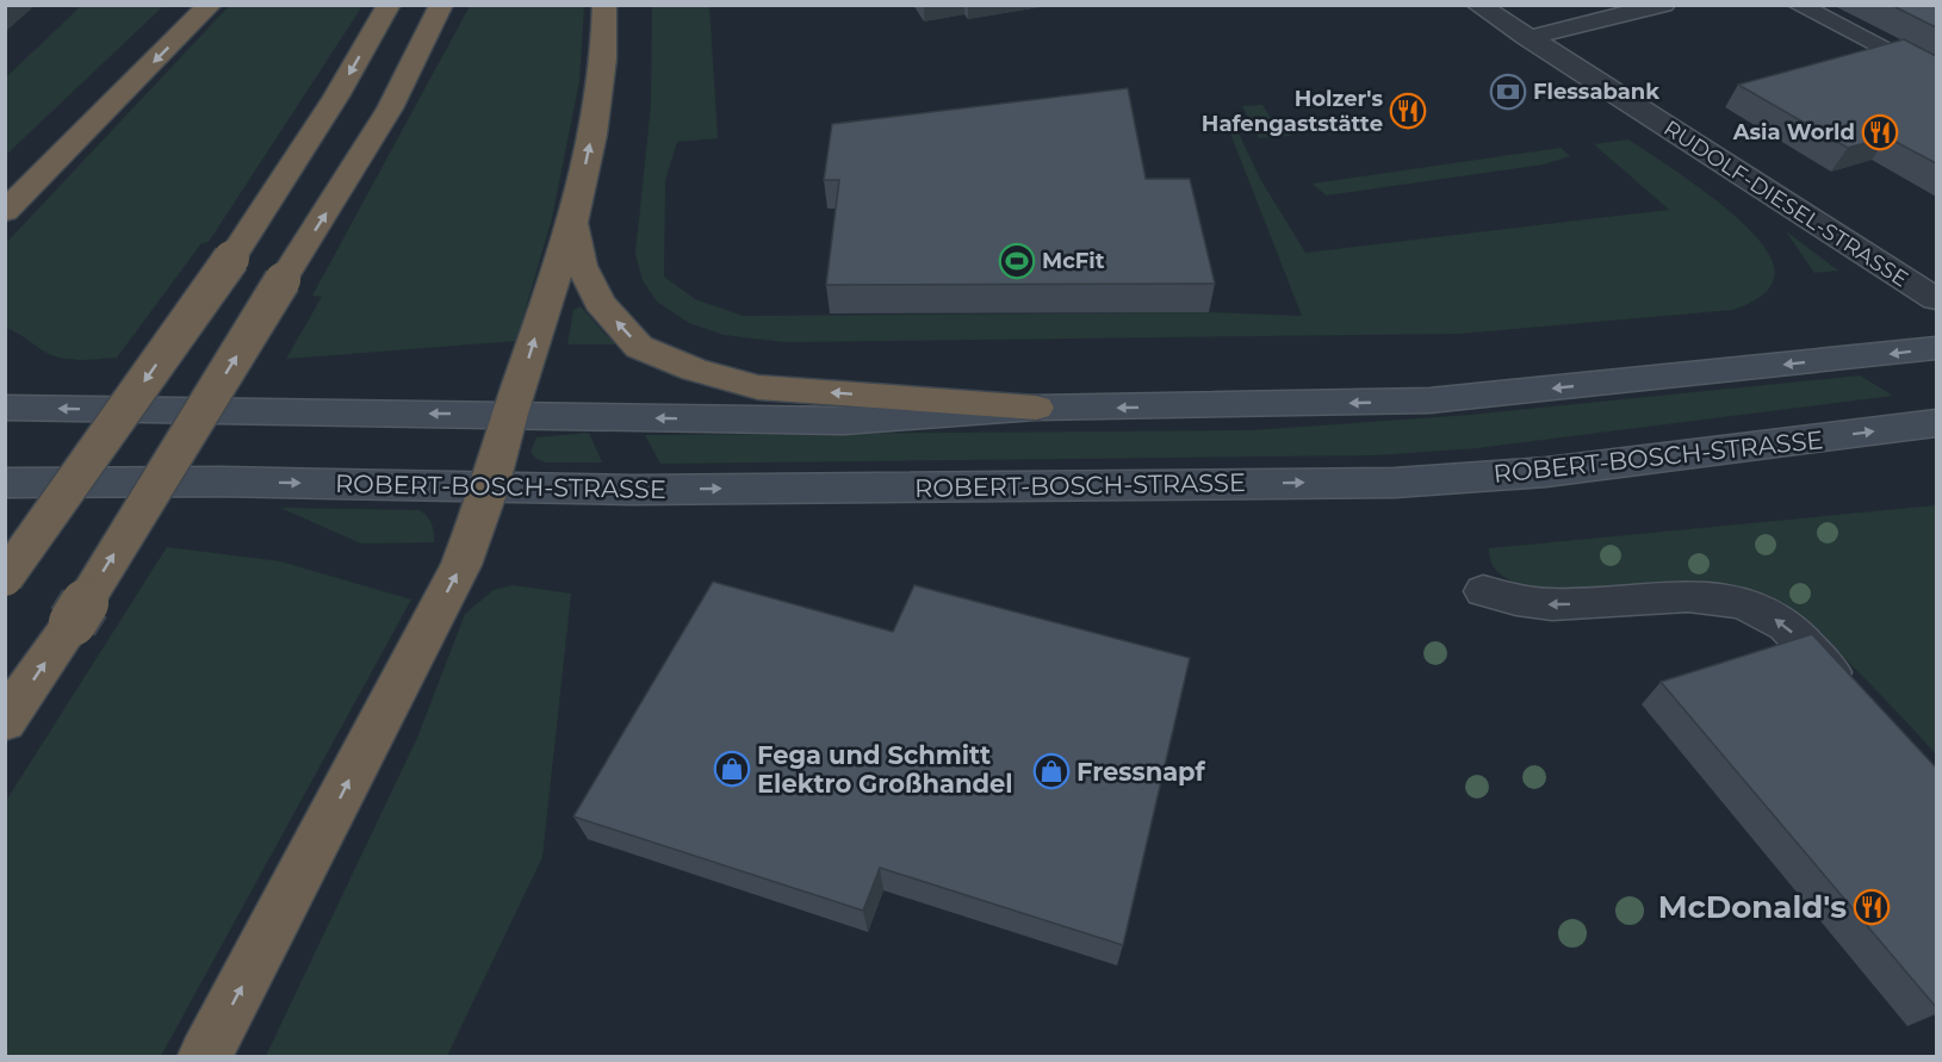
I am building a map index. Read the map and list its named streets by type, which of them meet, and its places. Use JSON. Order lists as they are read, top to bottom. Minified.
{"streets":{"street":["RUDOLF-DIESEL-STRASSE","ROBERT-BOSCH-STRASSE"]},"places":{"bank":["Flessabank"],"restaurant":["Holzer's Hafengaststätte","Asia World","McDonald's"],"sports":["McFit"],"shop":["Fega und Schmitt Elektro Großhandel","Fressnapf"]}}
